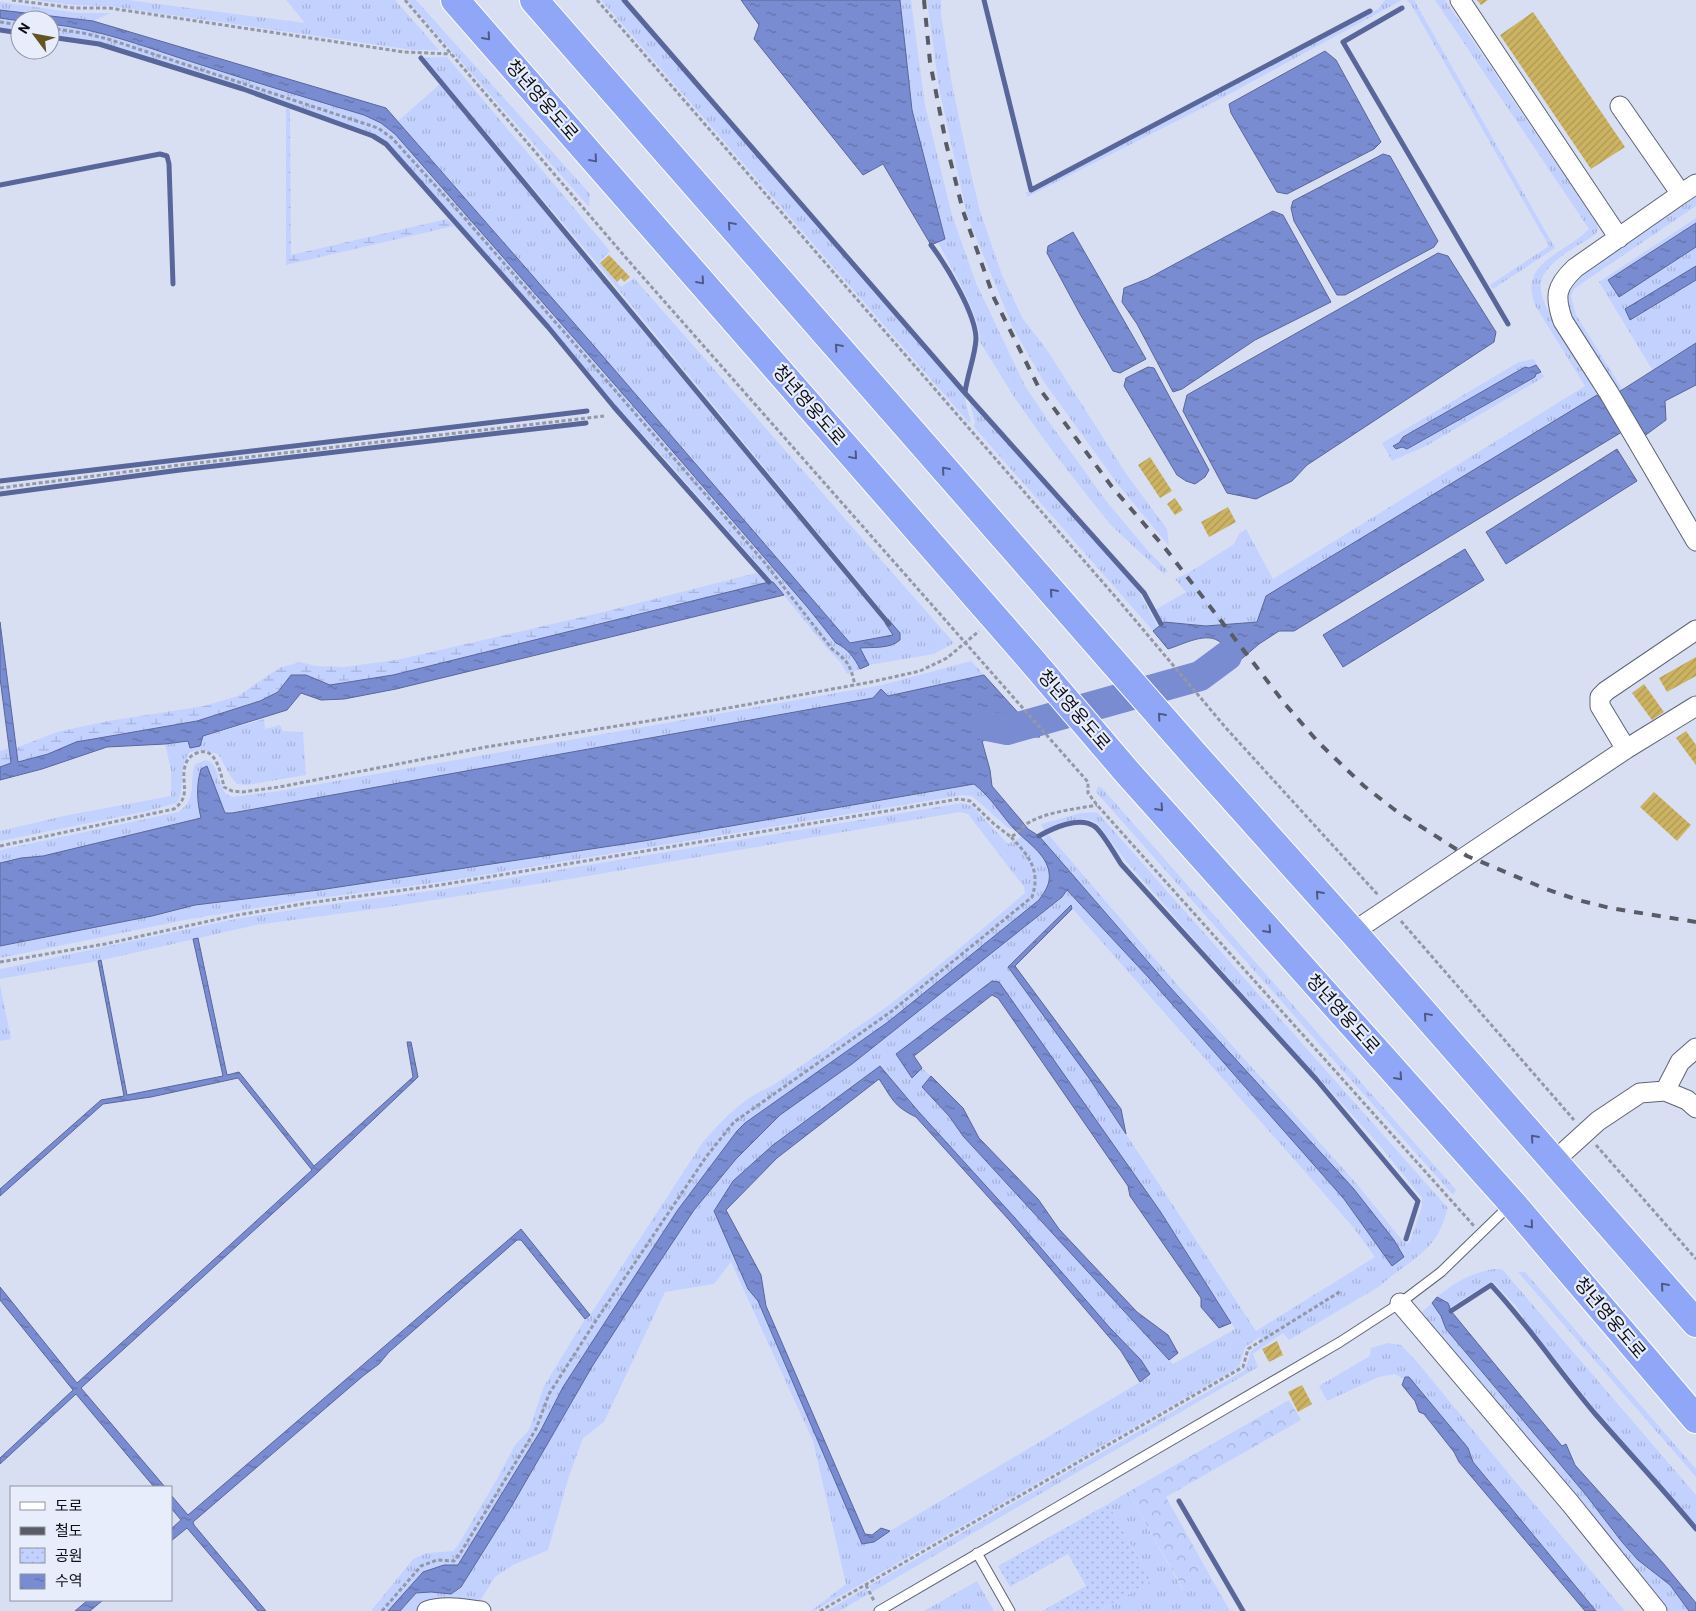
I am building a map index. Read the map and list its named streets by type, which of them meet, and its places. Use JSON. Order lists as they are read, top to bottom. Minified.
{"streets":{"highway":["청년영웅도로"]},"legend":["도로","철도","공원","수역"],"north":"top left"}
